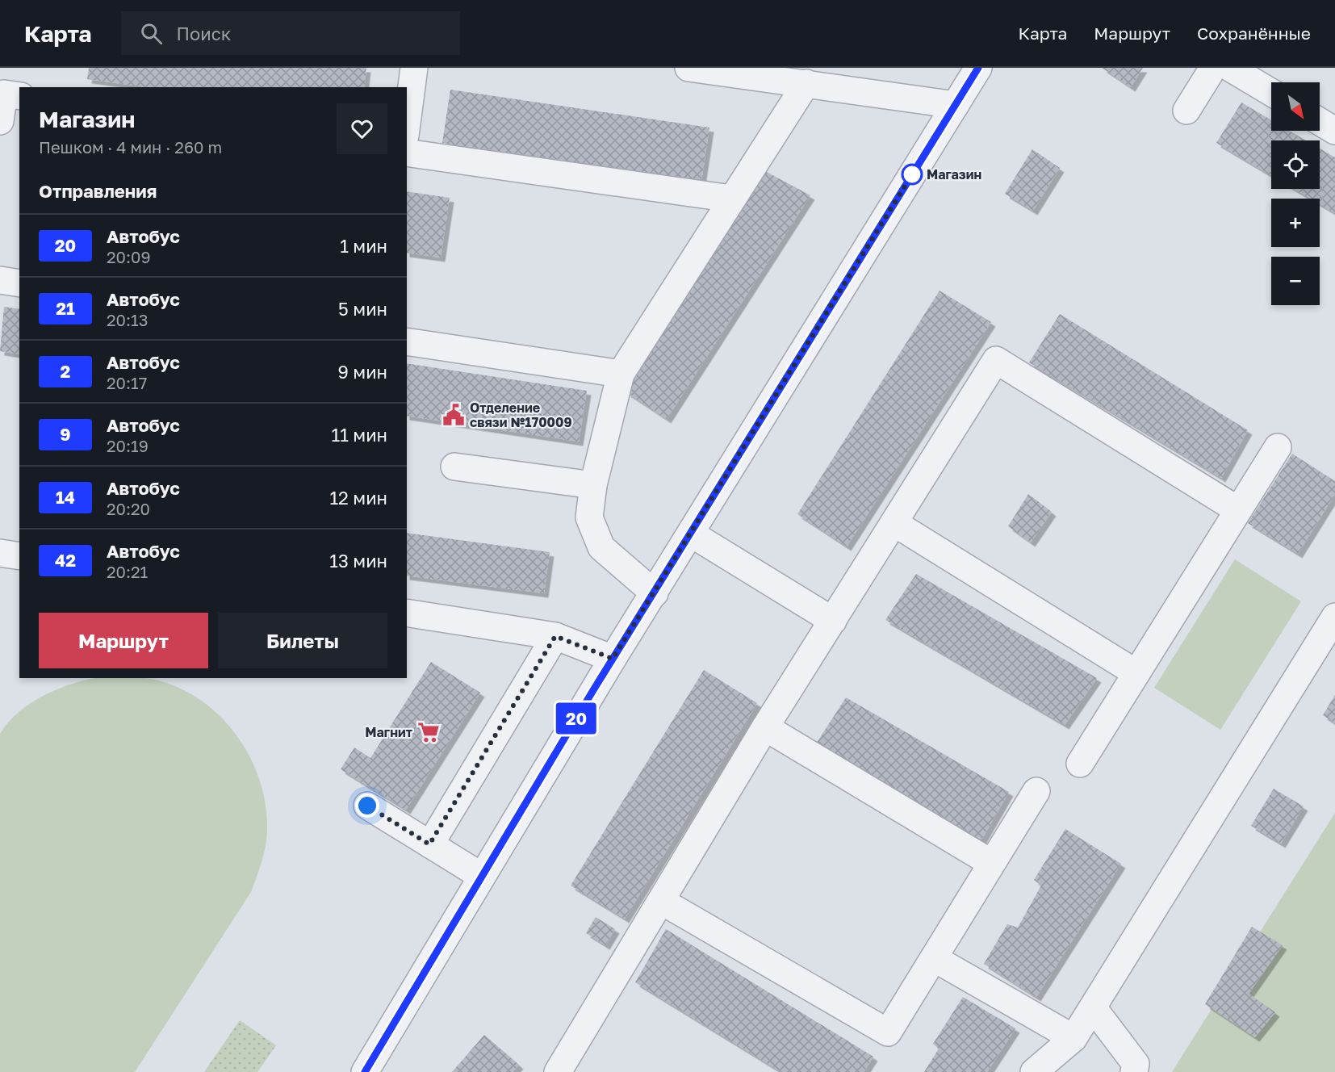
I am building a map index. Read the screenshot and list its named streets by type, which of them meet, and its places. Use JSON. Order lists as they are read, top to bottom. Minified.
{"places":{"other":["Магазин"],"public building":["Отделение связи №170009"],"supermarket":["Магнит"]},"lines":["bus line 20"],"north":"bottom right","page":{"header":"Карта","search":"Поиск","nav":["Карта","Маршрут","Сохранённые"],"on_map":"20","map_buttons":["+","−"],"heading":[["Магазин","Пешком · 4 мин · 260 m"],"Отправления"],"list":[{"mark":"20","name":"Автобус","note":"20:09","value":"1 мин"},{"mark":"21","name":"Автобус","note":"20:13","value":"5 мин"},{"mark":"2","name":"Автобус","note":"20:17","value":"9 мин"},{"mark":"9","name":"Автобус","note":"20:19","value":"11 мин"},{"mark":"14","name":"Автобус","note":"20:20","value":"12 мин"},{"mark":"42","name":"Автобус","note":"20:21","value":"13 мин"}],"buttons":["Маршрут","Билеты"]}}
